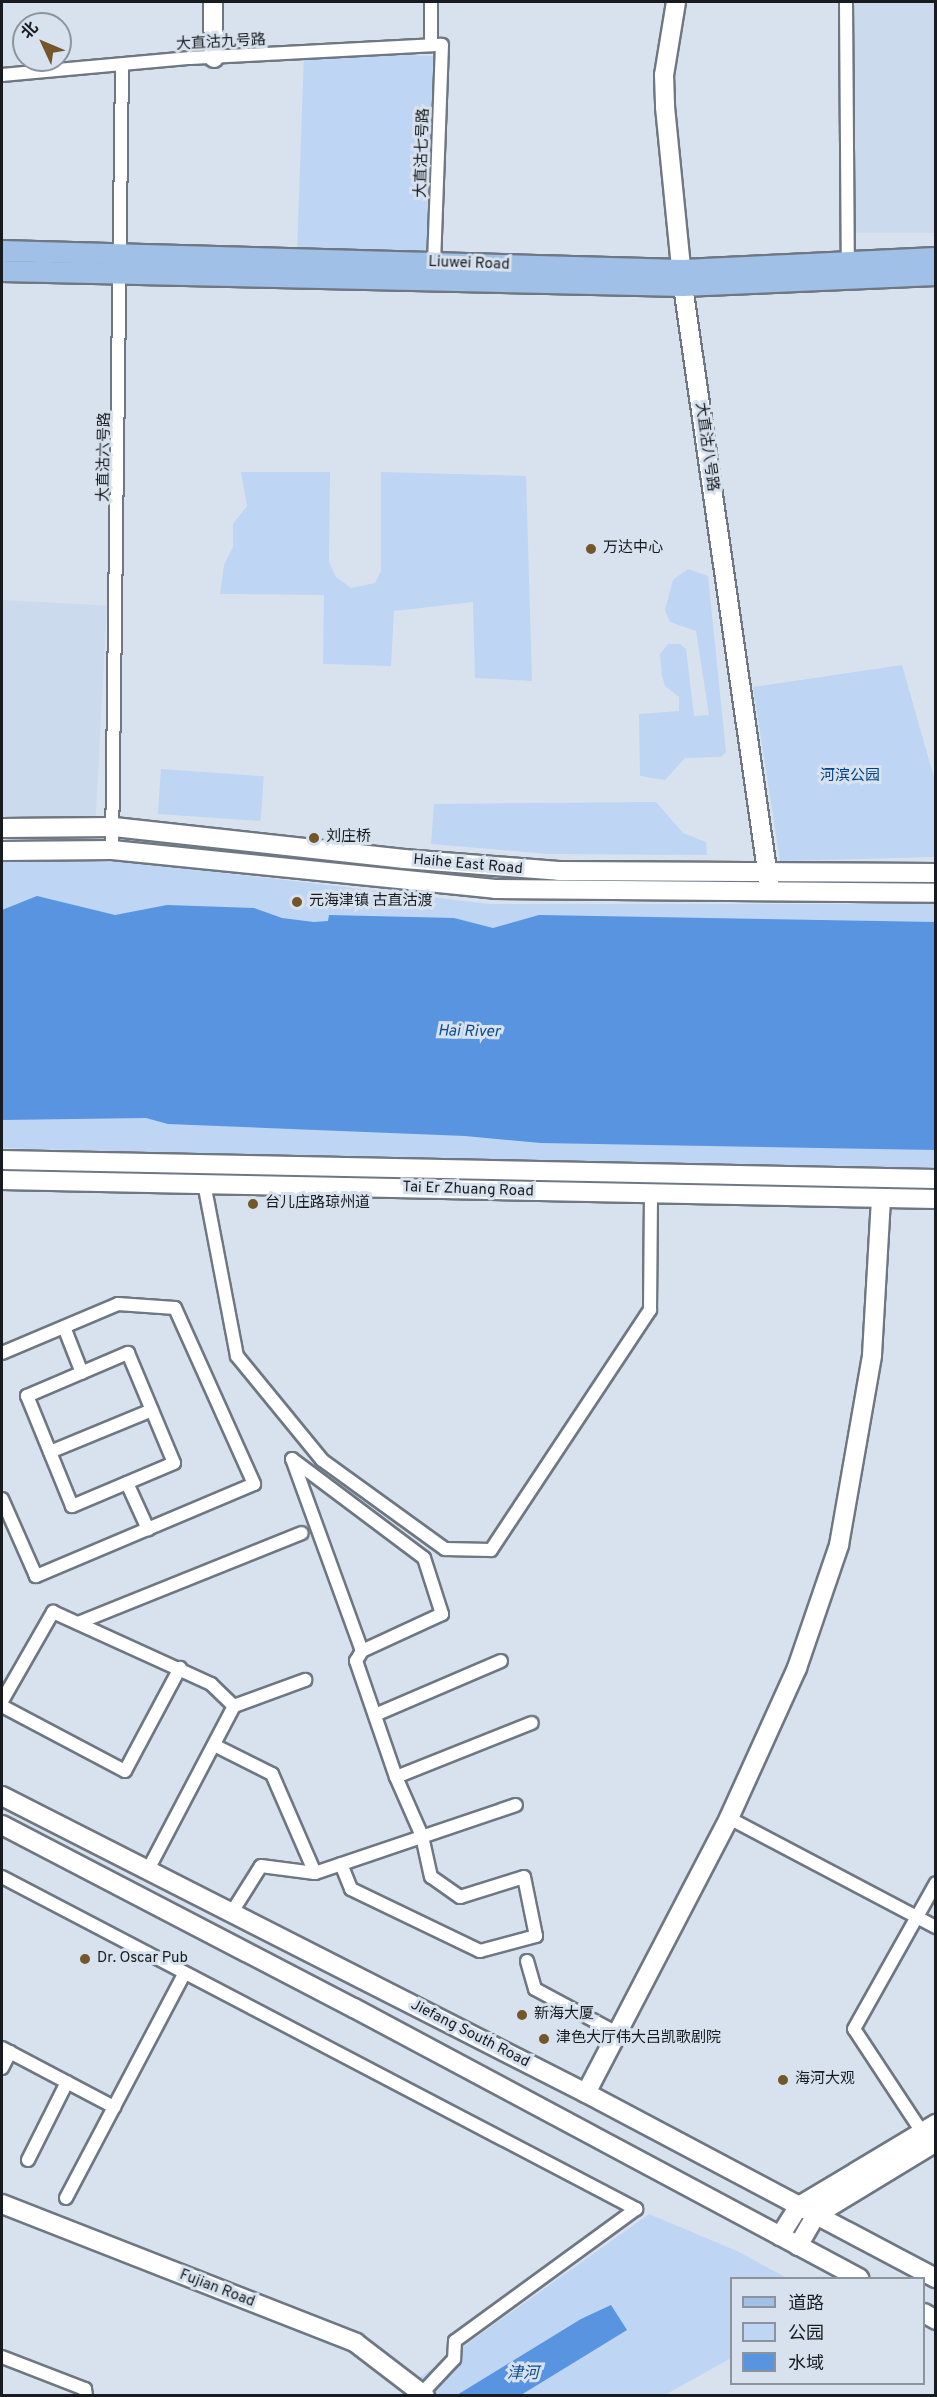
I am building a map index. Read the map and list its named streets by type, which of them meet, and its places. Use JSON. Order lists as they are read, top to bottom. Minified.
{"streets":{"main road":["Liuwei Road"],"street":["大直沽九号路","大直沽七号路","大直沽八号路","大直沽六号路","Haihe East Road","Tai Er Zhuang Road","Jiefang South Road","Fujian Road"]},"crossings":[["大直沽九号路","大直沽七号路"],["大直沽九号路","大直沽六号路"],["大直沽七号路","Liuwei Road"],["Liuwei Road","大直沽八号路"],["Liuwei Road","大直沽六号路"],["大直沽八号路","Haihe East Road"],["大直沽六号路","Haihe East Road"]],"water":["Hai River","津河"],"parks":["河滨公园"],"places":["万达中心","刘庄桥","元海津镇 古直沽渡","台儿庄路琼州道","Dr. Oscar Pub","新海大厦","津色大厅·伟大吕凯歌剧院","海河大观"],"legend":["道路","公园","水域"],"north":"top left"}
